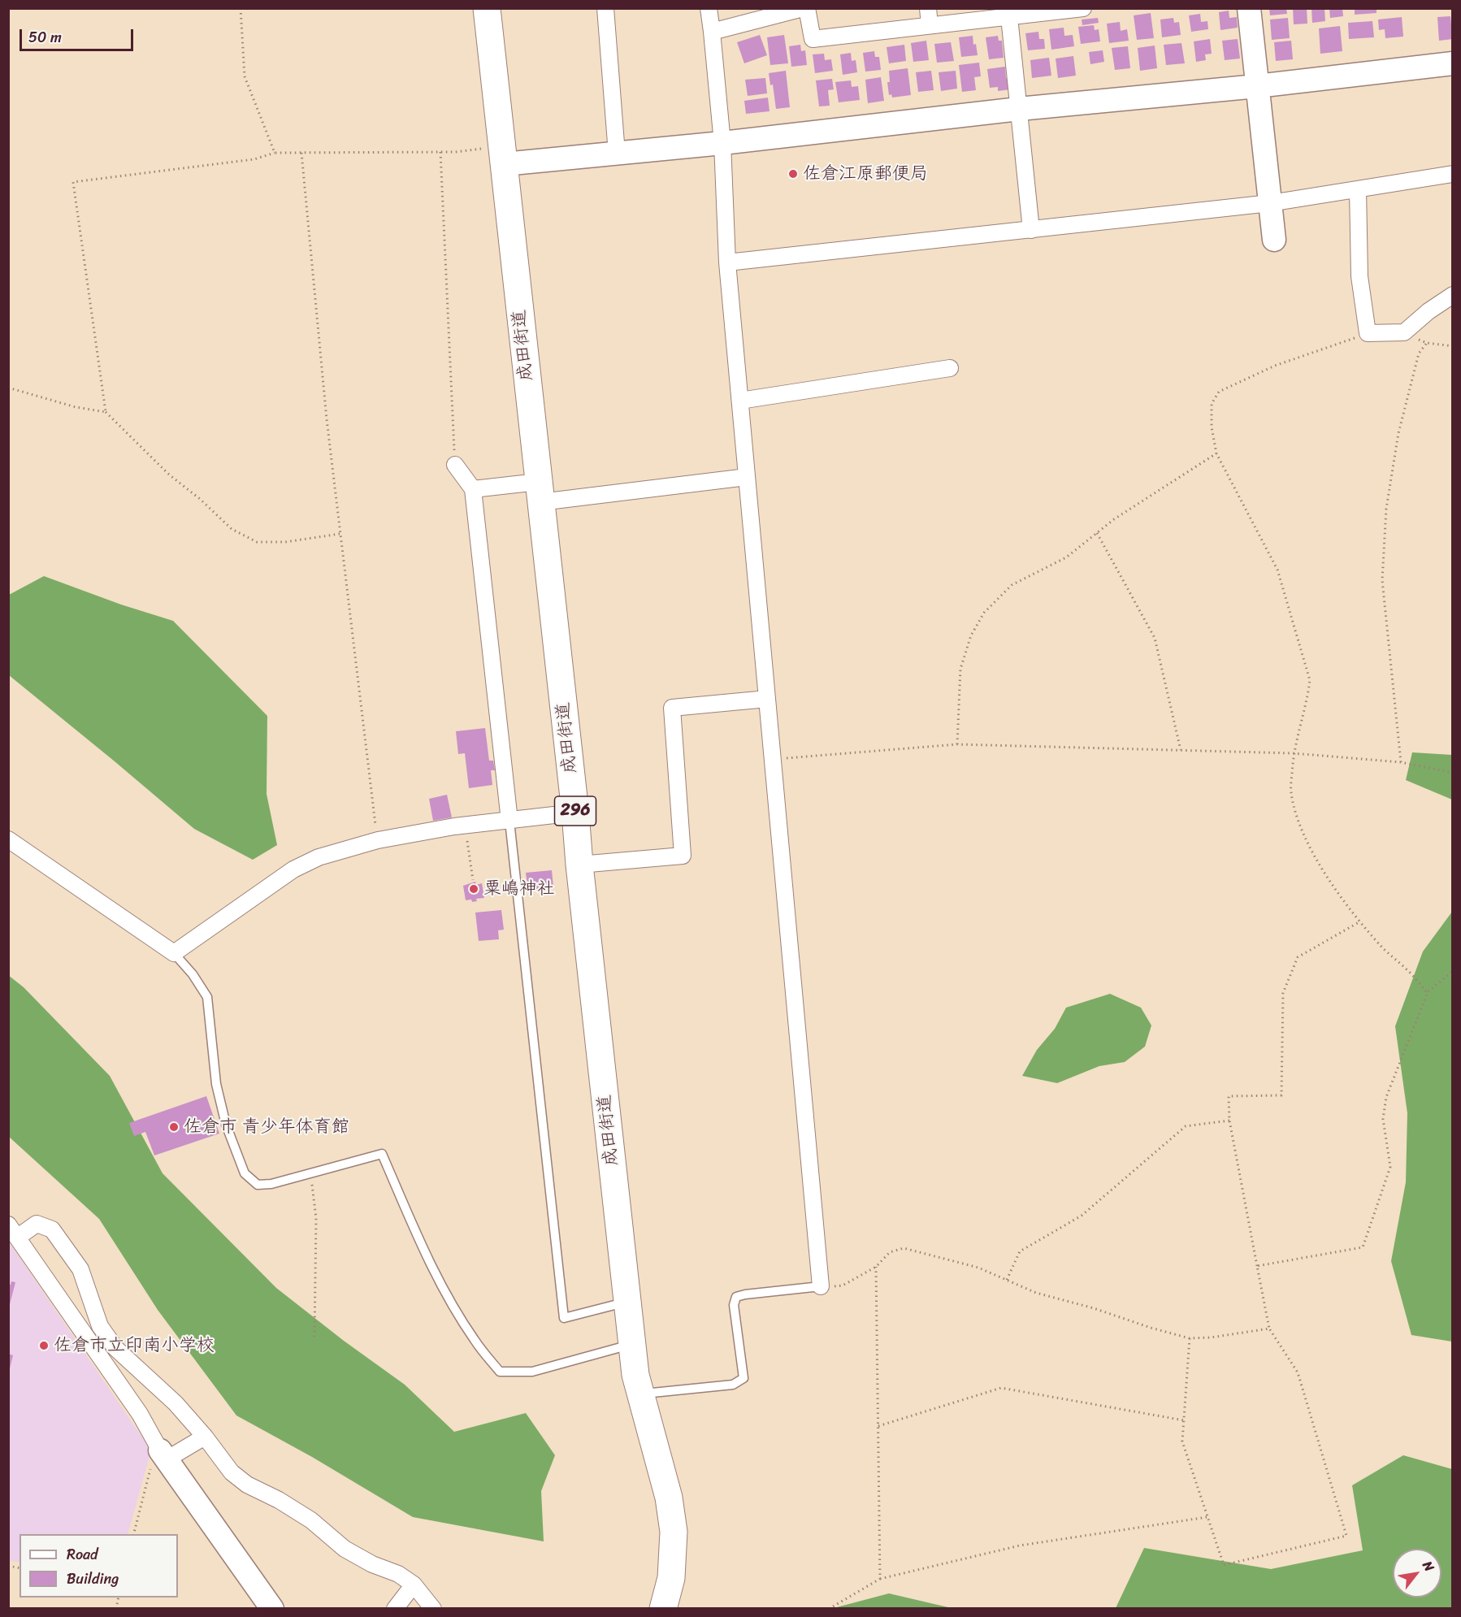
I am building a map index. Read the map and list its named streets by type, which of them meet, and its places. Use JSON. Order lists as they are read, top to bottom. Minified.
{"streets":{"highway":["成田街道","296"]},"places":["佐倉江原郵便局","粟嶋神社","佐倉市 青少年体育館","佐倉市立印南小学校"],"legend":["Road","Building"],"scale_bar":"50 m","north":"top right"}
